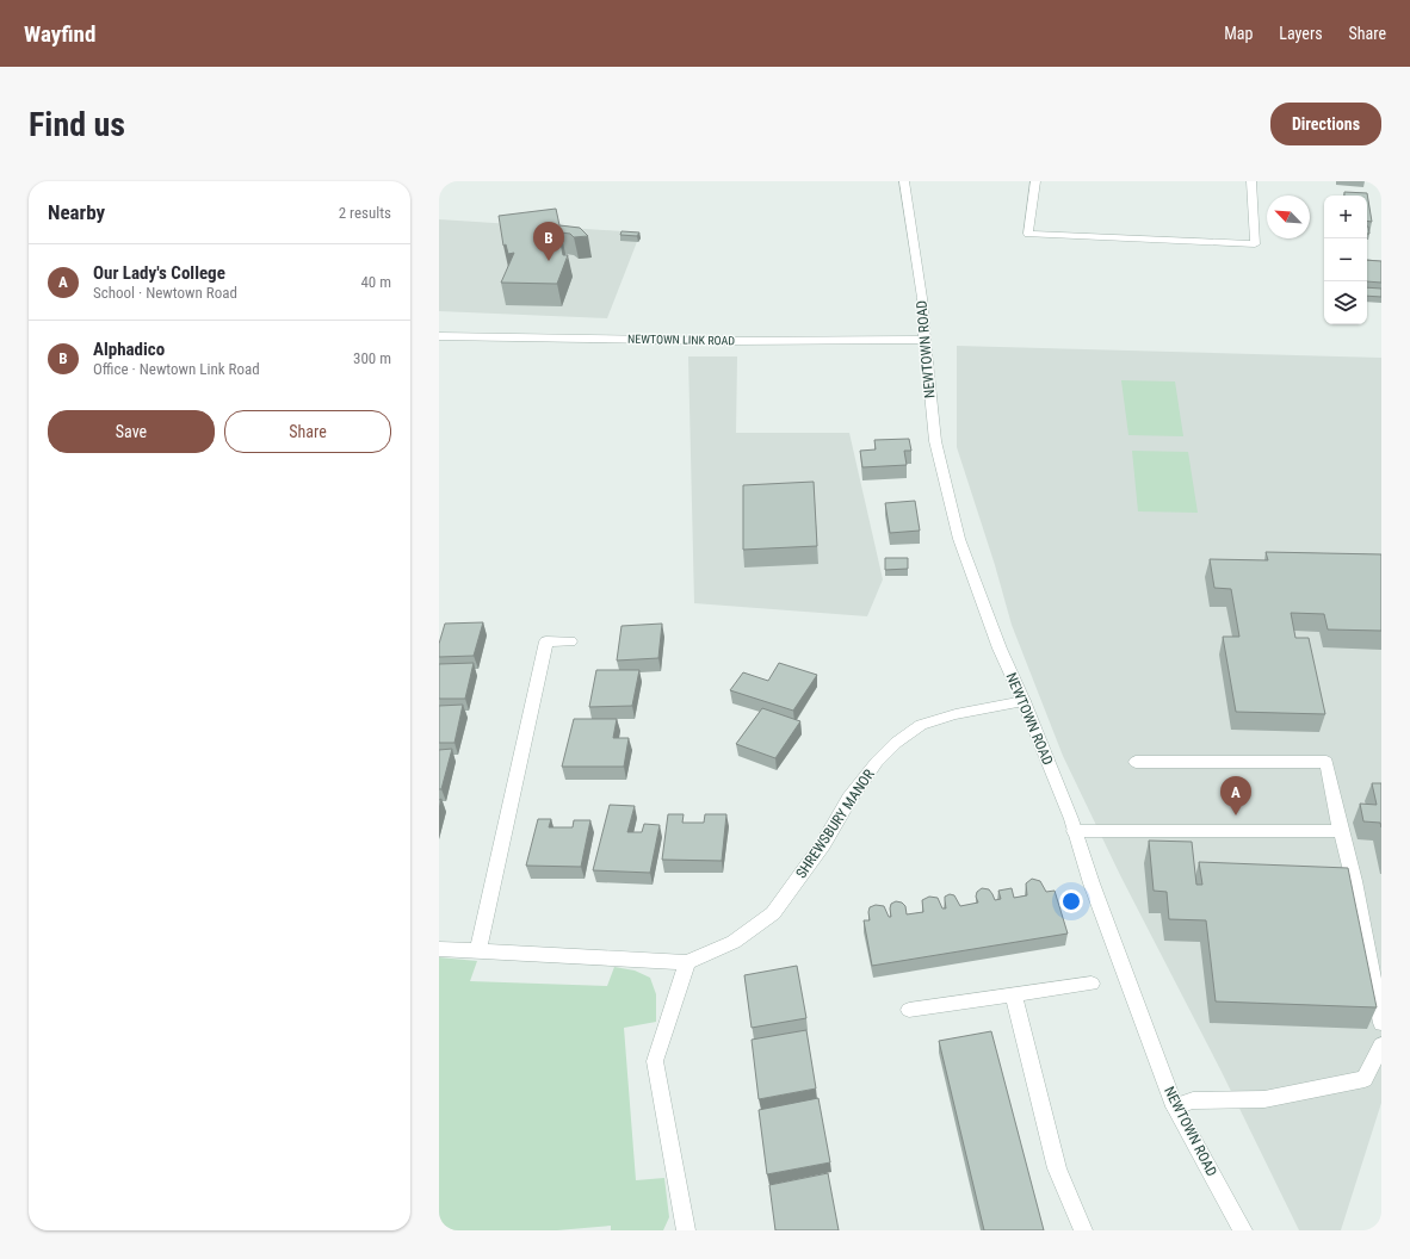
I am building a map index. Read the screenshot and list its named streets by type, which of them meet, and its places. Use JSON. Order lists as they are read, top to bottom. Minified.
{"streets":{"street":["NEWTOWN LINK ROAD","NEWTOWN ROAD","SHREWSBURY MANOR"]},"crossings":[["NEWTOWN LINK ROAD","NEWTOWN ROAD"],["NEWTOWN ROAD","SHREWSBURY MANOR"]],"north":"top left","page":{"header":"Wayfind","nav":["Map","Layers","Share"],"buttons":["Directions",["Save","Share"]],"title":"Find us","heading":["Nearby","2 results"],"map_buttons":["+","−"],"pins":["B","A"],"list":[{"mark":"A","name":"Our Lady's College","note":"School · Newtown Road","value":"40 m"},{"mark":"B","name":"Alphadico","note":"Office · Newtown Link Road","value":"300 m"}]}}
